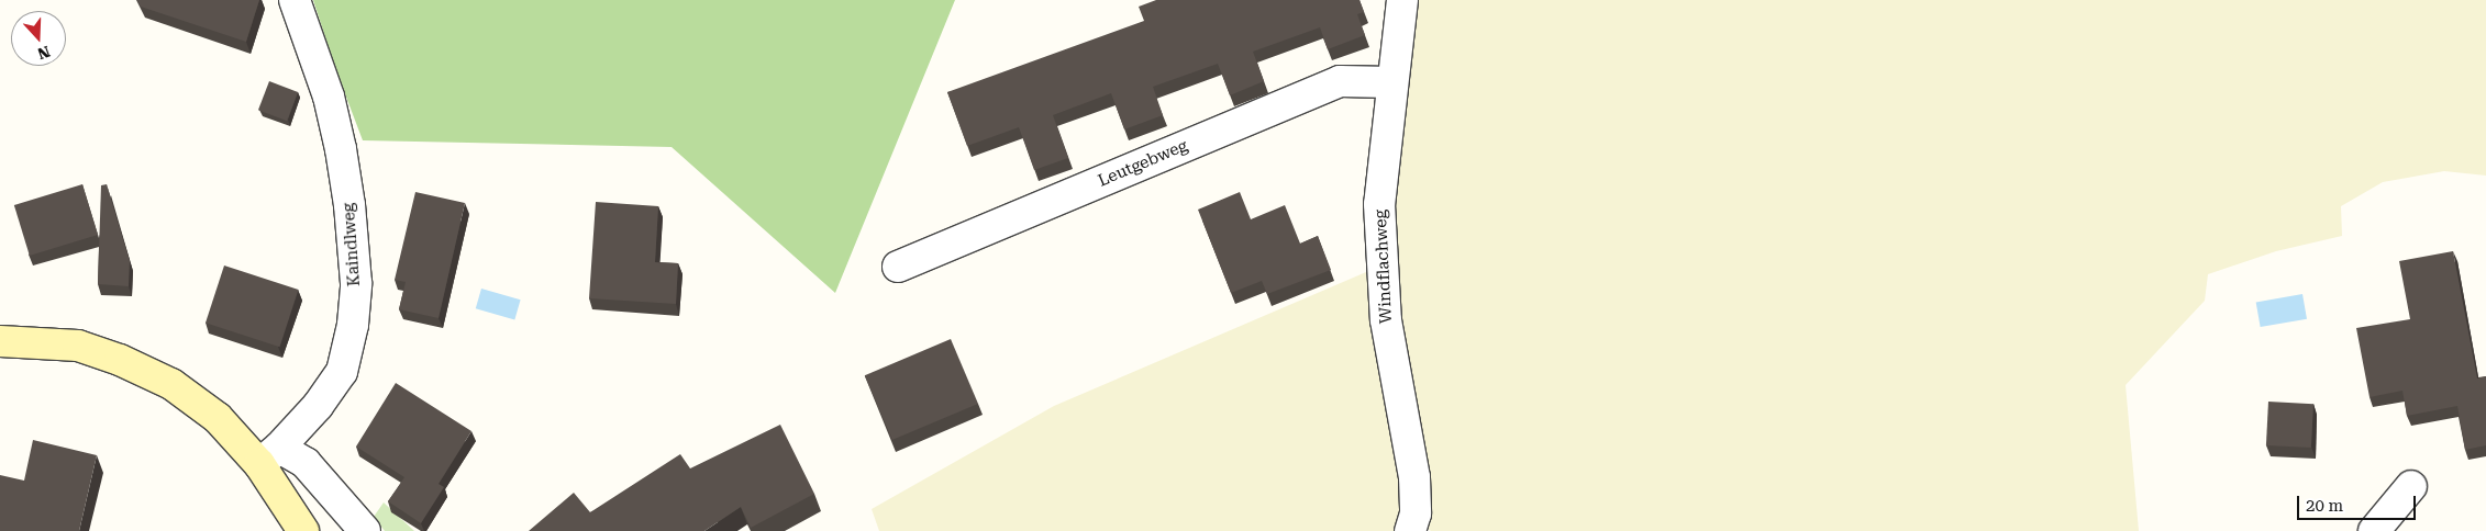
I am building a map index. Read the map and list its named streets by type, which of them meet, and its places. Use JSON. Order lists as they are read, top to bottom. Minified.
{"streets":{"street":["Leutgebweg","Kaindlweg","Windflachweg"]},"crossings":[["Leutgebweg","Windflachweg"]],"scale_bar":"20 m","north":"bottom"}
